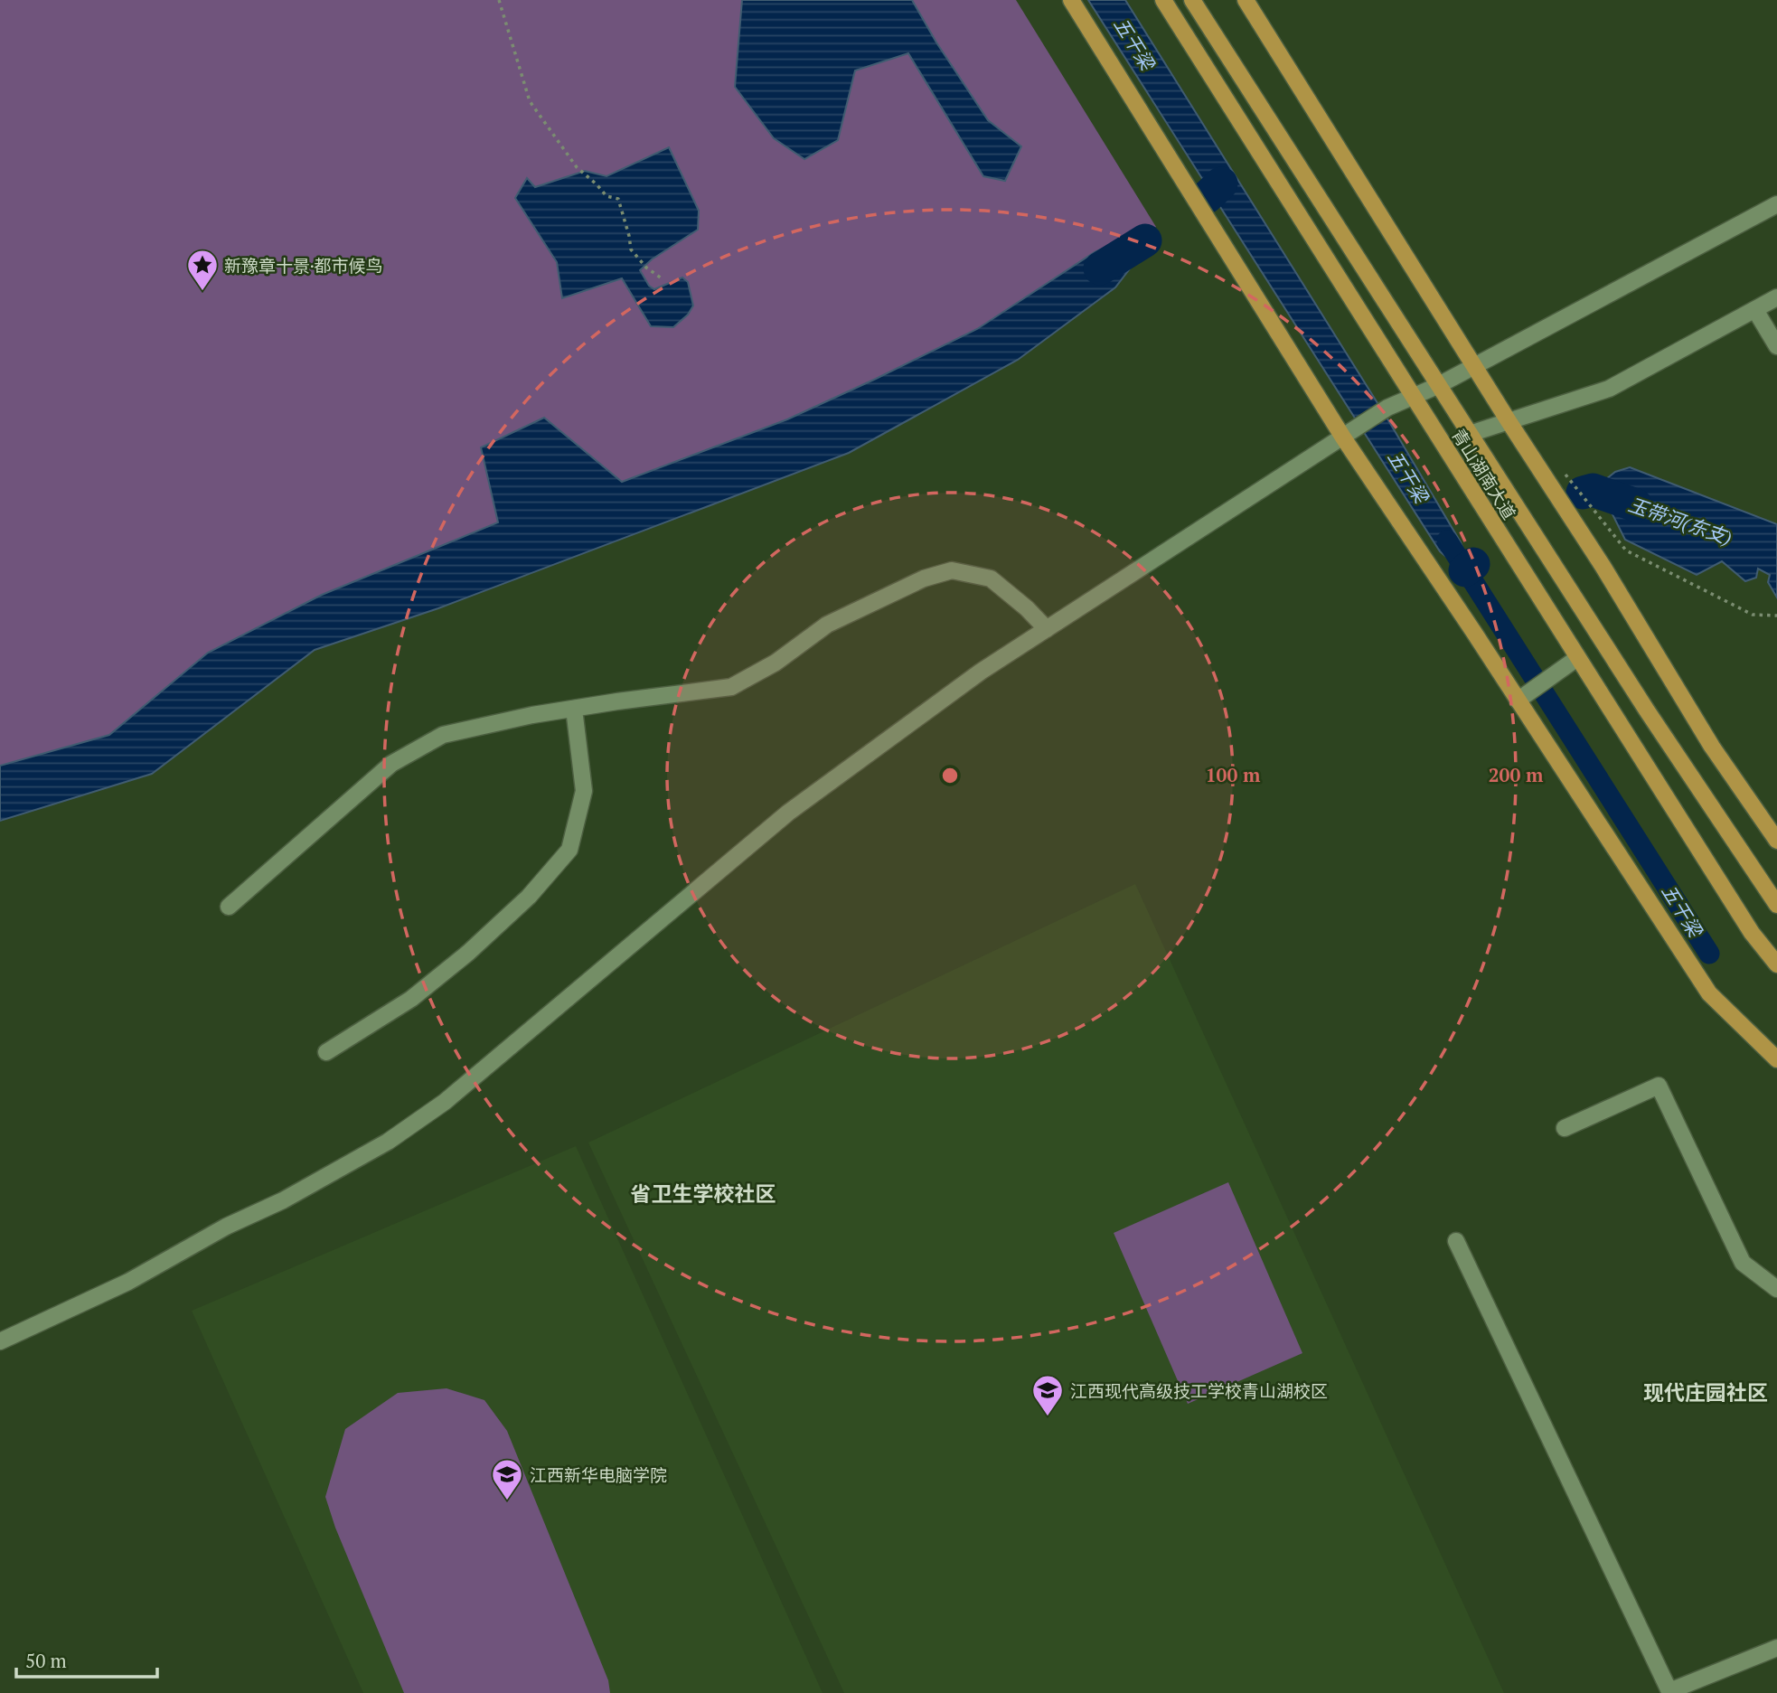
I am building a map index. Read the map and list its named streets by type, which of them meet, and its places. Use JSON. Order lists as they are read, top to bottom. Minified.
{"streets":{"main road":["青山湖南大道"]},"districts":["省卫生学校社区","现代庄园社区"],"water":["五干梁","玉带河(东支)"],"places":{"place":["新豫章十景·都市候鸟"],"school or university":["江西现代高级技工学校青山湖校区","江西新华电脑学院"]},"scale_bar":"50 m","rings":["100 m","200 m"]}
